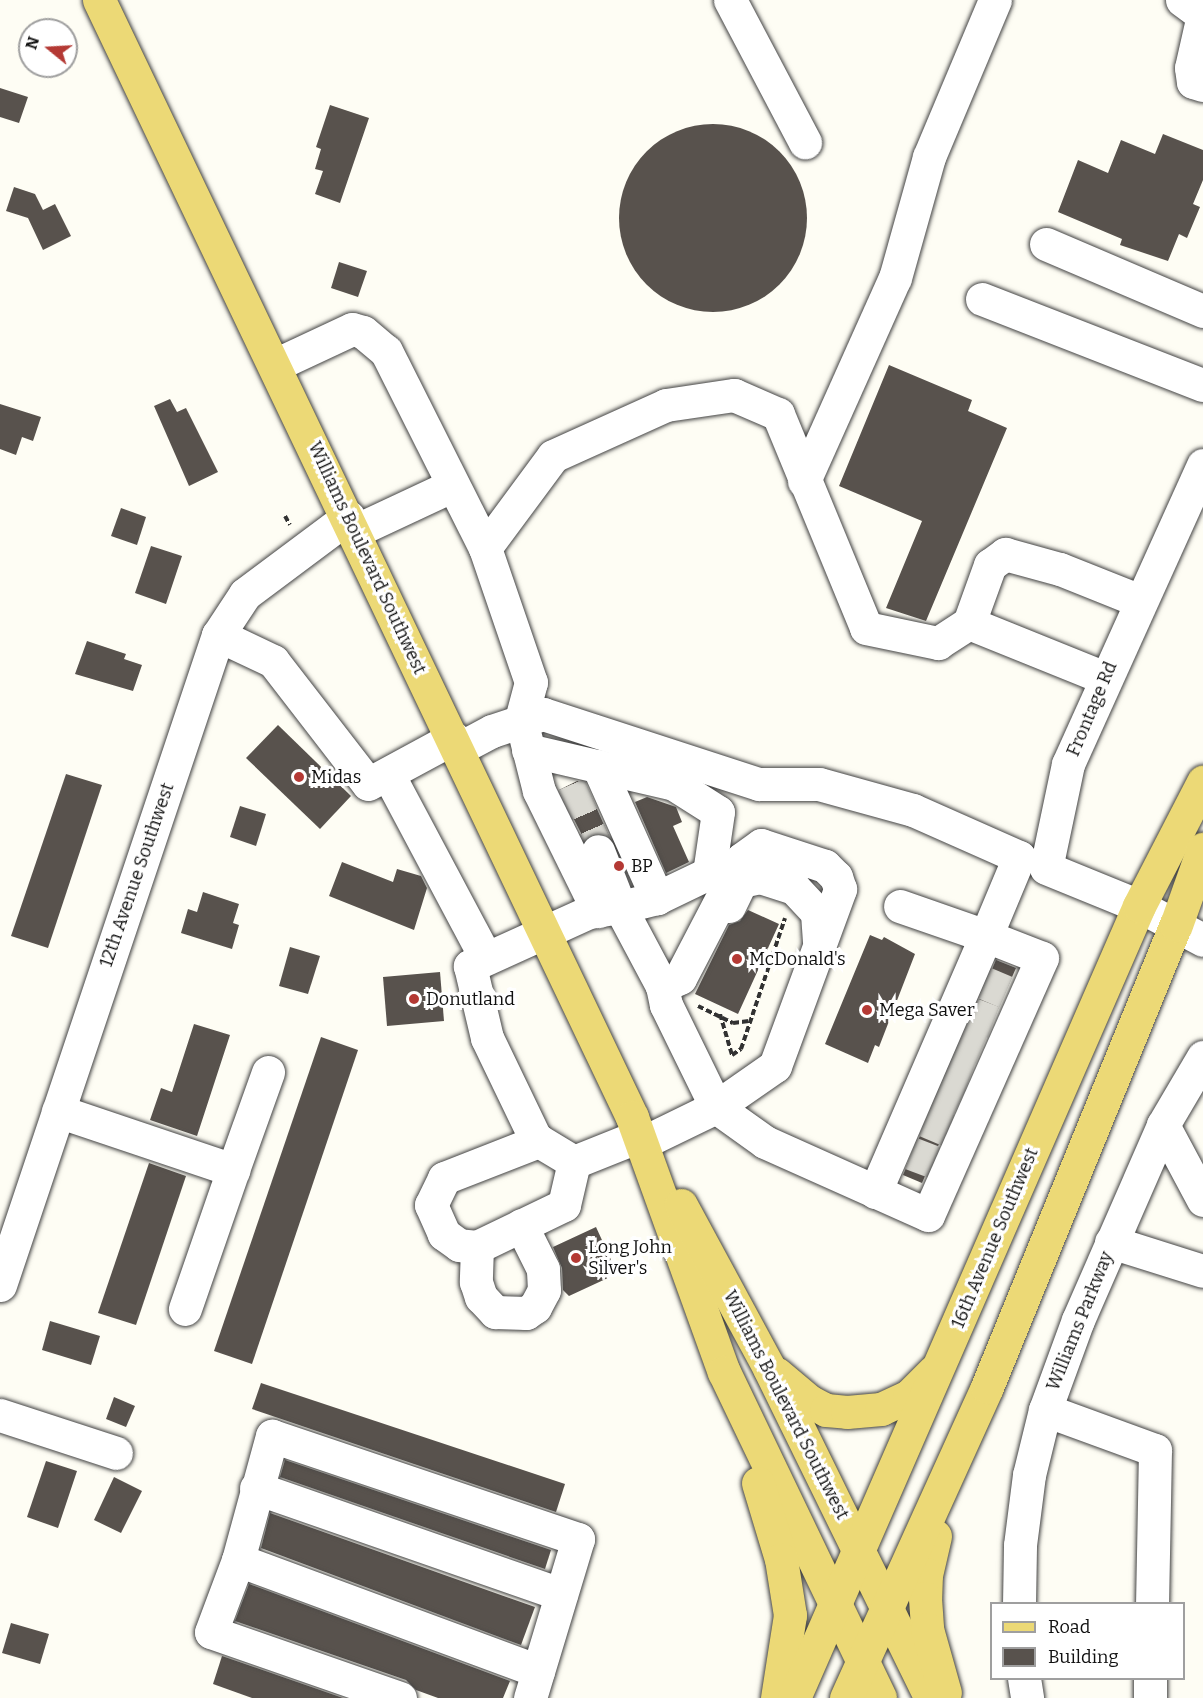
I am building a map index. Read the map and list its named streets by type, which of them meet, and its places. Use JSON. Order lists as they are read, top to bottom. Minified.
{"streets":{"main road":["Williams Boulevard Southwest","16th Avenue Southwest"],"street":["Frontage Rd","12th Avenue Southwest","Williams Parkway"]},"crossings":[["Williams Boulevard Southwest","12th Avenue Southwest"],["Williams Boulevard Southwest","16th Avenue Southwest"]],"places":["Midas","BP","McDonald's","Donutland","Mega Saver","Long John Silver's"],"legend":["Road","Building"],"north":"left"}
